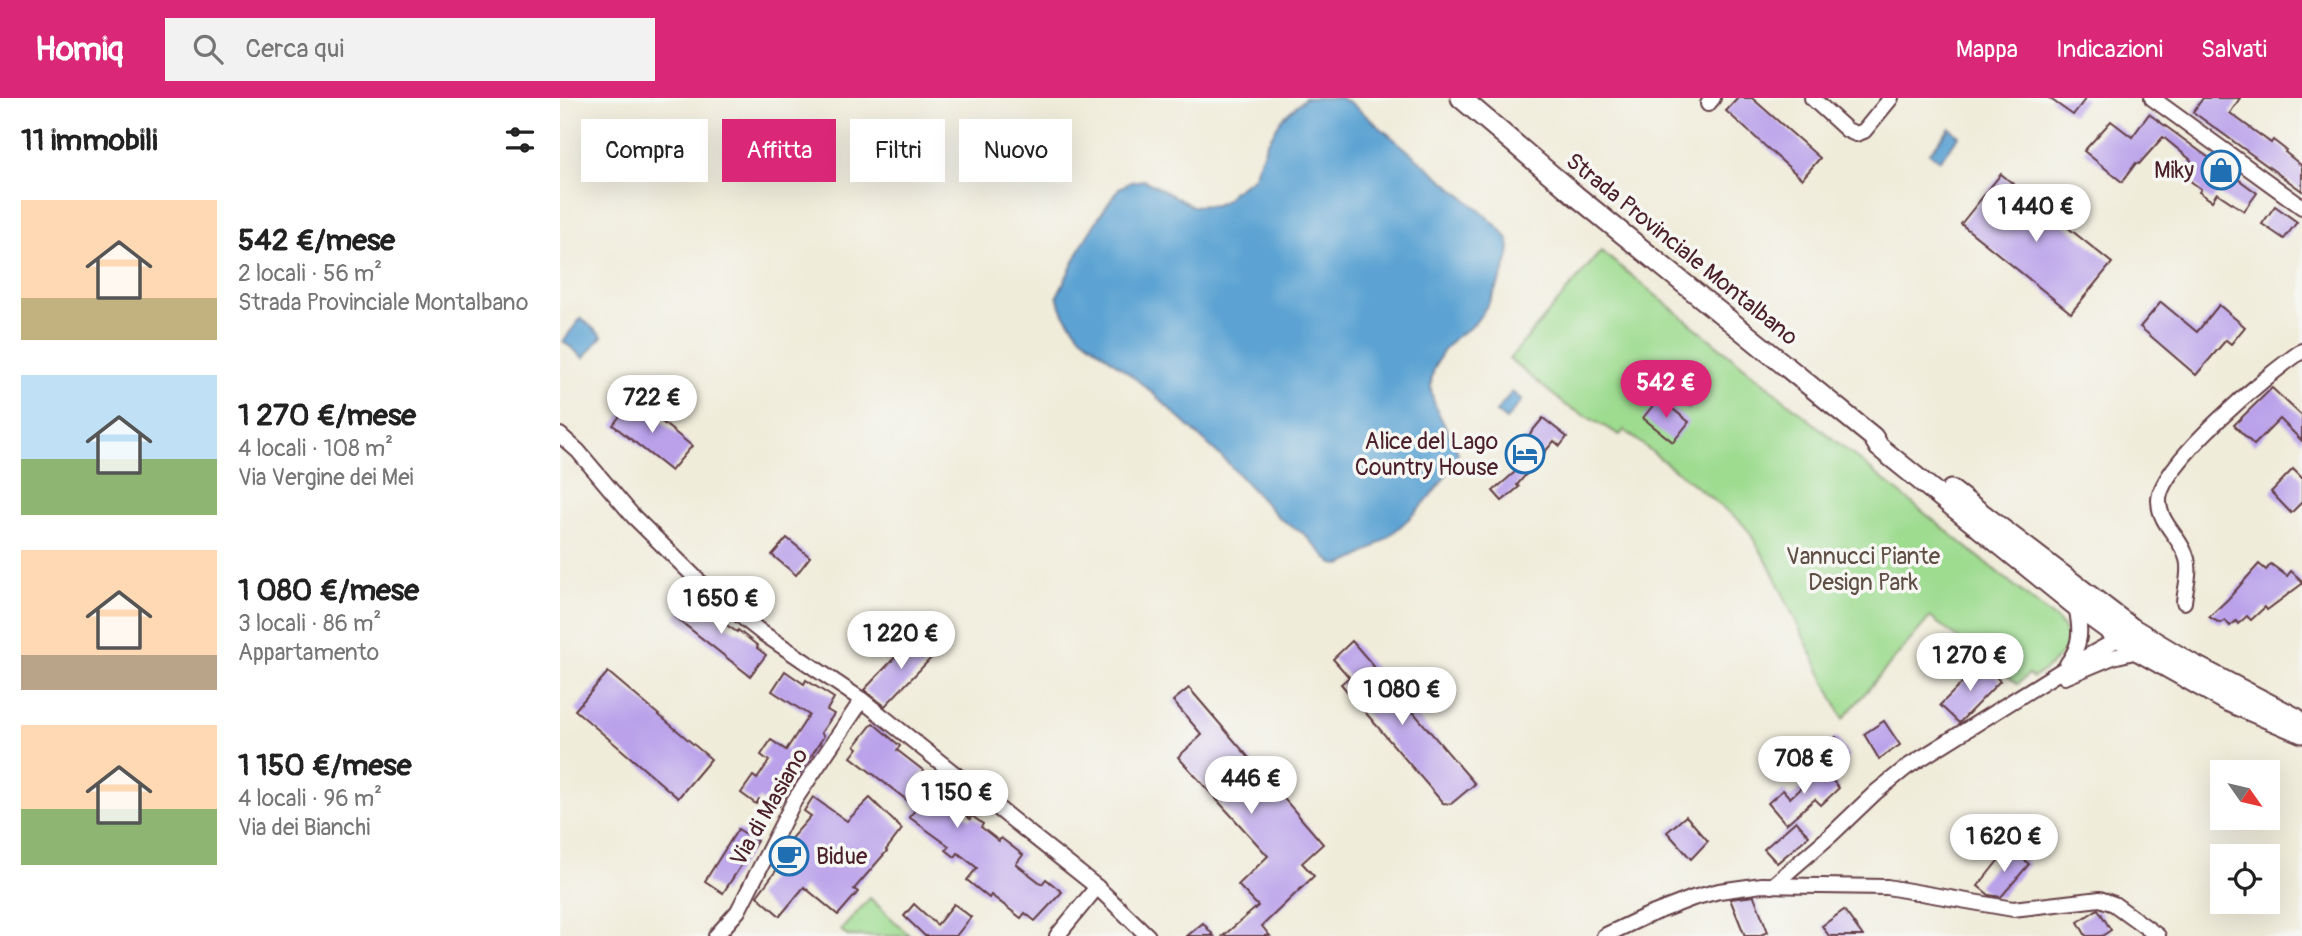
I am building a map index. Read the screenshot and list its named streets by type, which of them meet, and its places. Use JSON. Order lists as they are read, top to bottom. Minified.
{"streets":{"main road":["Strada Provinciale Montalbano"],"street":["Via di Masiano"]},"parks":["Vannucci Piante Design Park"],"places":{"shop":["Miky"],"hotel":["Alice del Lago Country House"],"cafe":["Bidue"]},"north":"bottom right","page":{"header":"Homiq","search":"Cerca qui","nav":["Mappa","Indicazioni","Salvati"],"heading":"11 immobili","chip":["Compra","Affitta","Filtri","Nuovo"],"list":[{"name":"542 €/mese","note":"2 locali · 56 m² · Strada Provinciale Montalbano"},{"name":"1 270 €/mese","note":"4 locali · 108 m² · Via Vergine dei Mei"},{"name":"1 080 €/mese","note":"3 locali · 86 m² · Appartamento"},{"name":"1 150 €/mese","note":"4 locali · 96 m² · Via dei Bianchi"}],"price":["1 440 €","542 €","722 €","1 650 €","1 220 €","1 270 €","1 080 €","708 €","446 €","1 150 €","1 620 €"]}}
